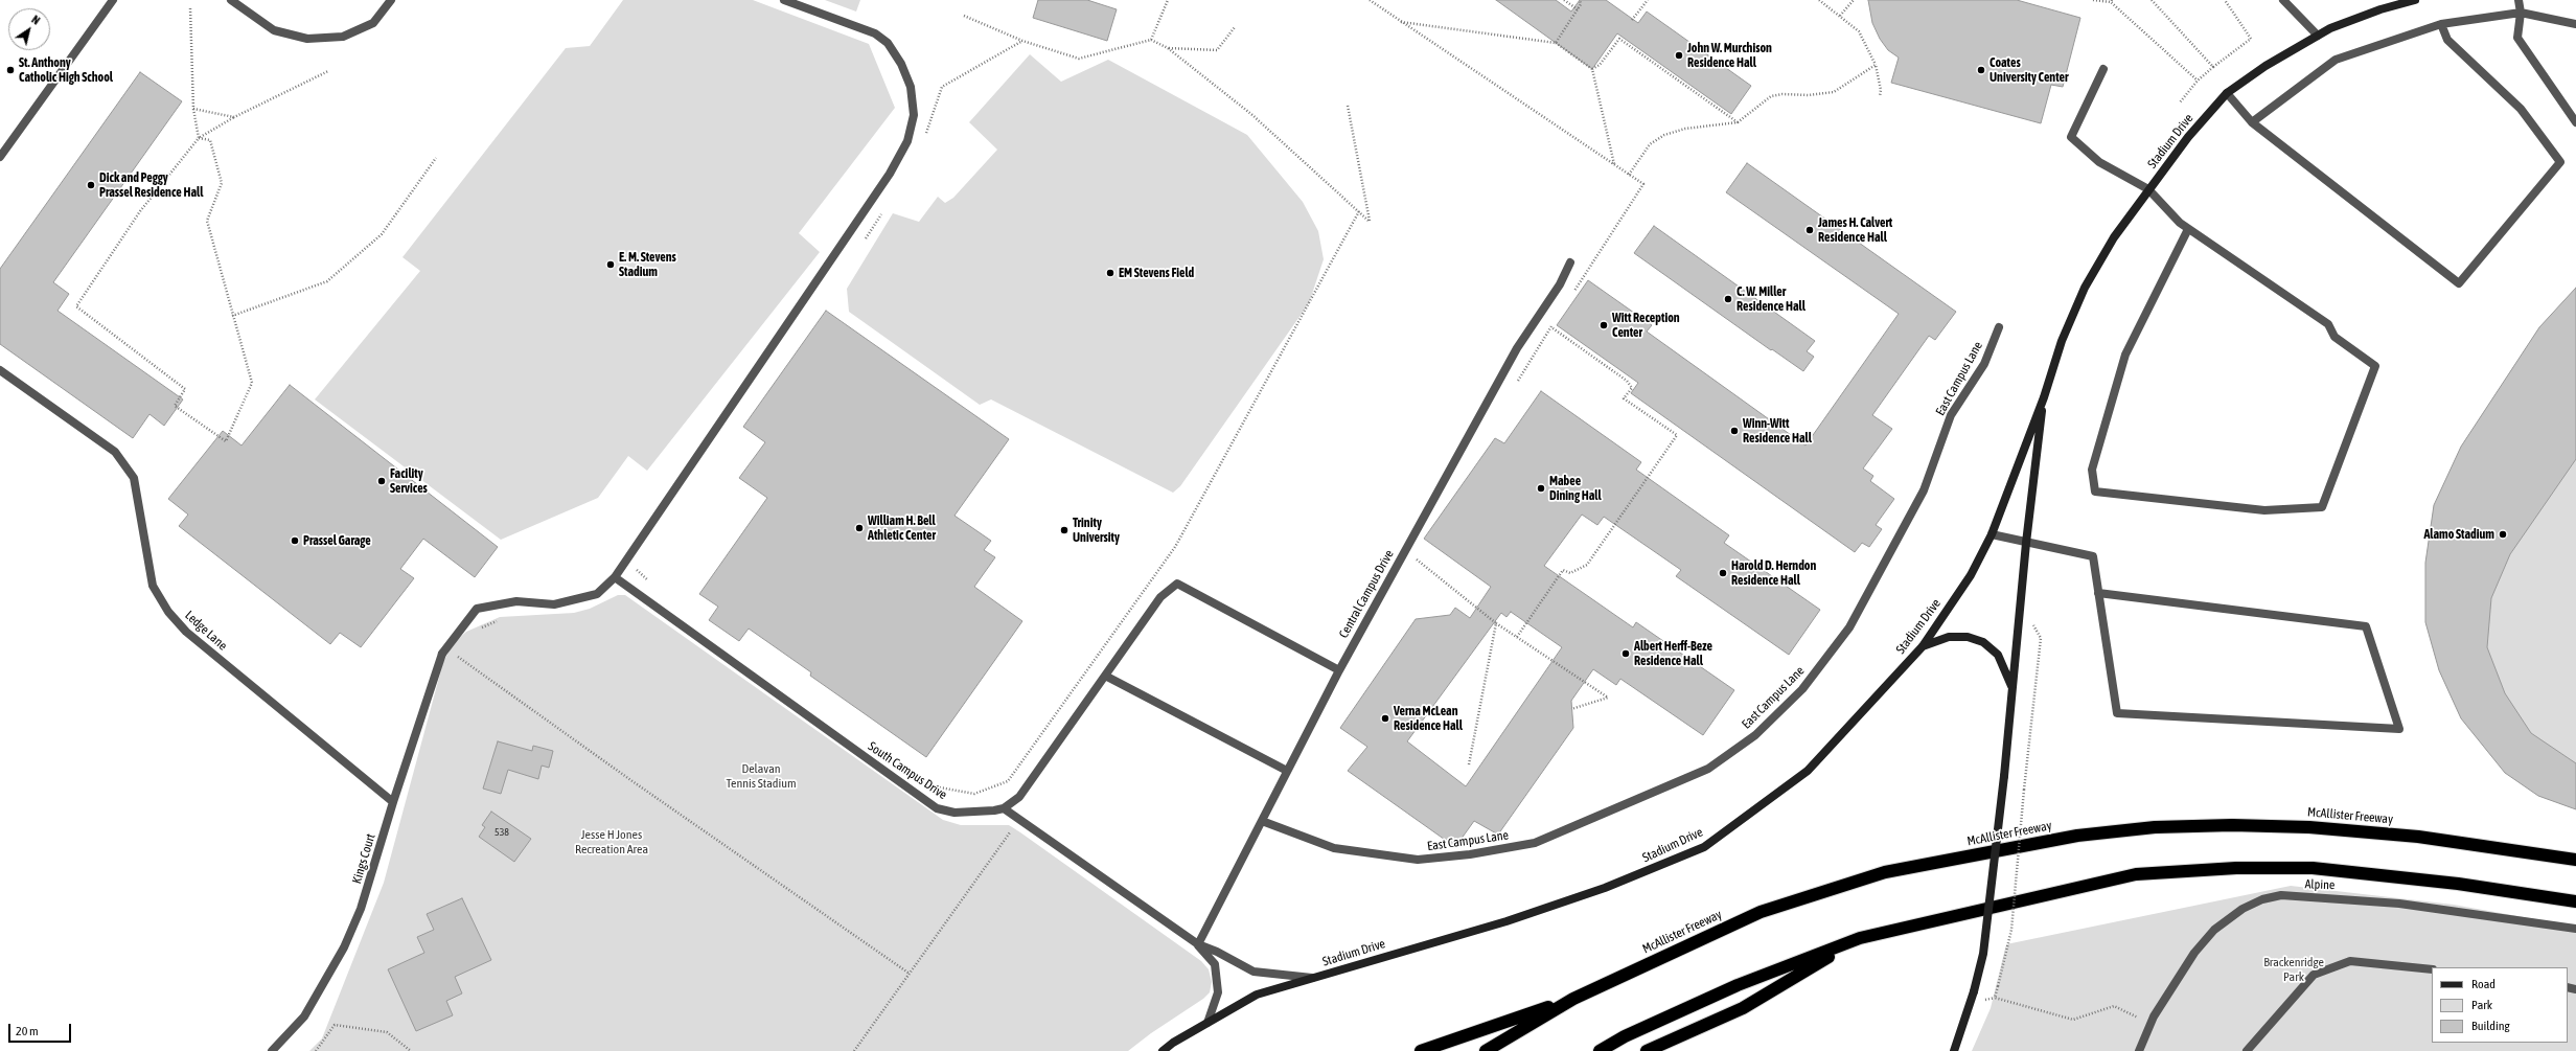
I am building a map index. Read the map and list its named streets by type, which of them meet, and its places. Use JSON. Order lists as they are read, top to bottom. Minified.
{"streets":{"highway":["McAllister Freeway"],"main road":["Stadium Drive"],"street":["East Campus Lane","Central Campus Drive","Ledge Lane","South Campus Drive","Kings Court","Alpine"]},"crossings":[["East Campus Lane","Central Campus Drive"],["Ledge Lane","Kings Court"],["South Campus Drive","Kings Court"]],"parks":["Delavan Tennis Stadium","Jesse H Jones Recreation Area","Brackenridge Park"],"places":["John W. Murchison Residence Hall","St. Anthony Catholic High School","Coates University Center","Dick and Peggy Prassel Residence Hall","James H. Calvert Residence Hall","E. M. Stevens Stadium","EM Stevens Field","C. W. Miller Residence Hall","Witt Reception Center","Winn-Witt Residence Hall","Facility Services","Mabee Dining Hall","William H. Bell Athletic Center","Trinity University","Alamo Stadium","Prassel Garage","Harold D. Herndon Residence Hall","Albert Herff-Beze Residence Hall","Verna McLean Residence Hall"],"house_numbers":["538"],"legend":["Road","Park","Building"],"scale_bar":"20 m","north":"top right"}
